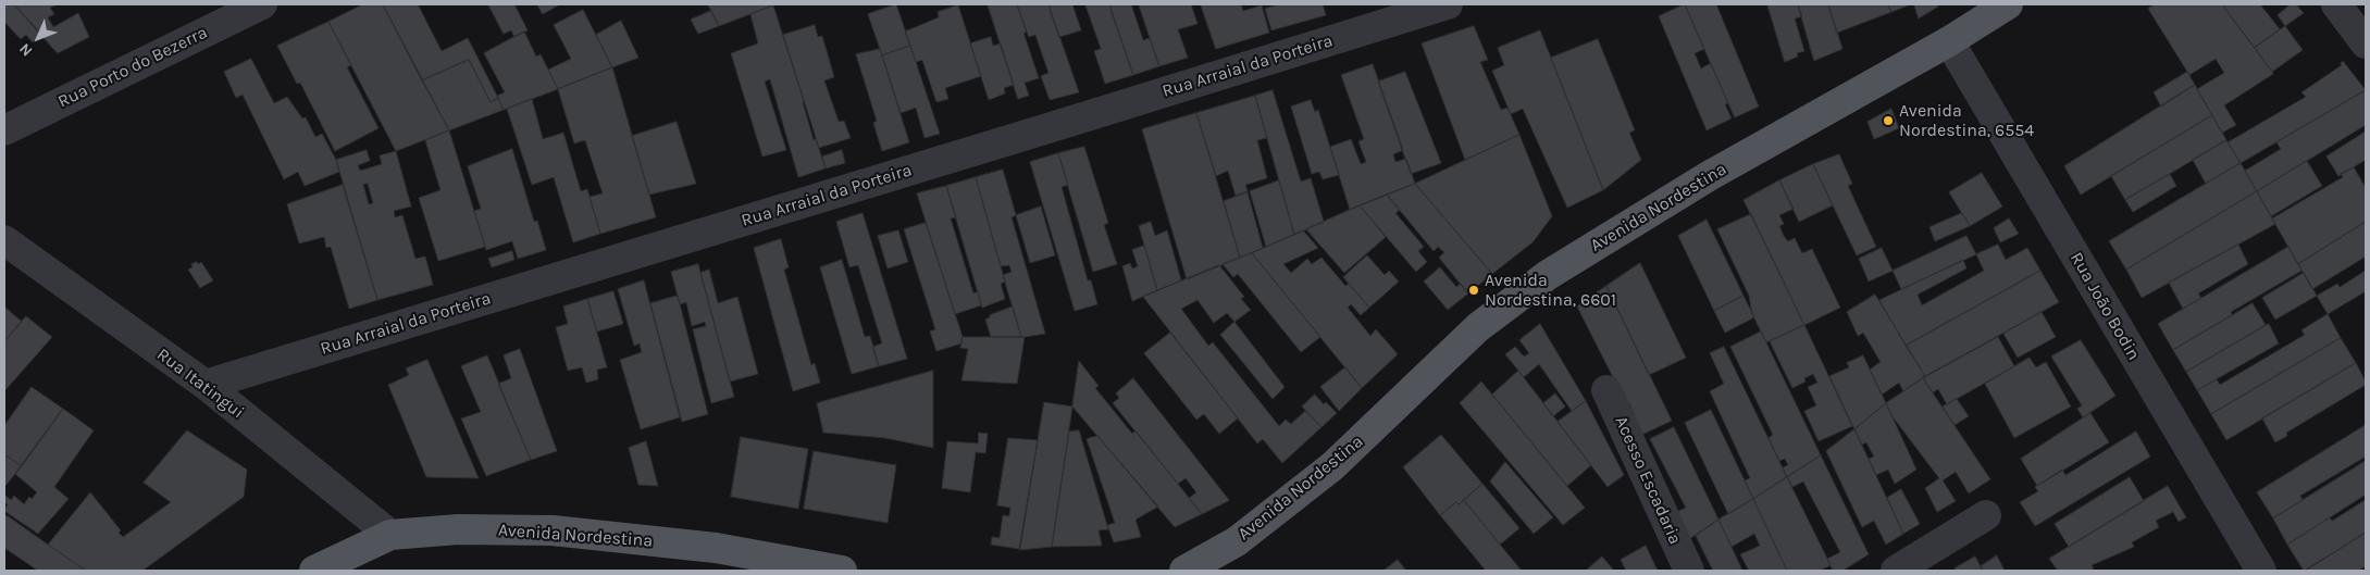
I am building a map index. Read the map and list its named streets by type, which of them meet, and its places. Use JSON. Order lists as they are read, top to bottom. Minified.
{"streets":{"main road":["Avenida Nordestina"],"street":["Rua Arraial da Porteira","Rua Porto do Bezerra","Rua João Bodin","Rua Itatingui","Acesso Escadaria"]},"crossings":[["Rua Arraial da Porteira","Rua Itatingui"],["Avenida Nordestina","Rua João Bodin"],["Avenida Nordestina","Rua Itatingui"]],"places":["Avenida Nordestina, 6554","Avenida Nordestina, 6601"],"north":"bottom left"}
